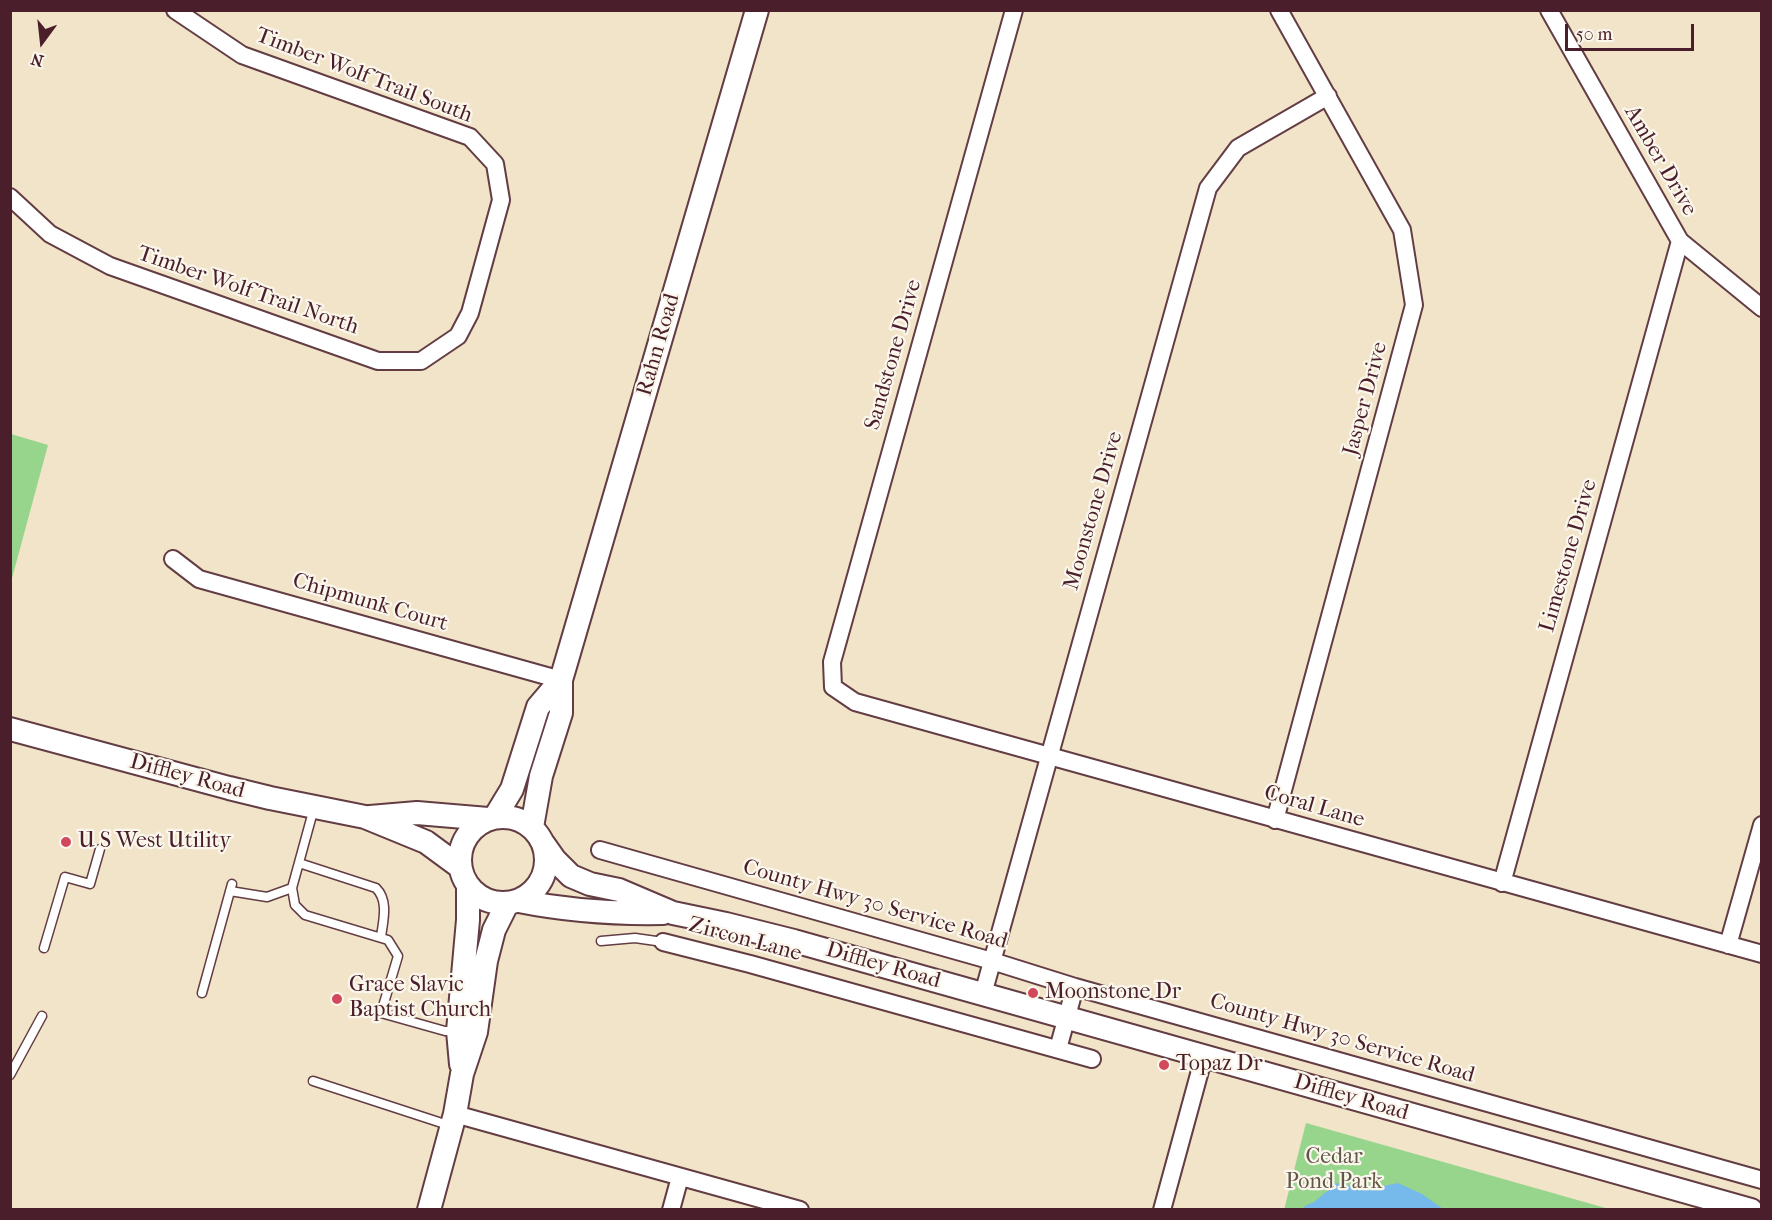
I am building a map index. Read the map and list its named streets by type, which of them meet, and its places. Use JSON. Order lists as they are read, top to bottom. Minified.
{"streets":{"main road":["Rahn Road","Diffley Road"],"street":["Timber Wolf Trail South","Amber Drive","Timber Wolf Trail North","Sandstone Drive","Jasper Drive","Moonstone Drive","Limestone Drive","Chipmunk Court","Coral Lane","County Hwy 30 Service Road","Zircon Lane"]},"crossings":[["Timber Wolf Trail South","Timber Wolf Trail North"],["Amber Drive","Limestone Drive"],["Rahn Road","Chipmunk Court"],["Rahn Road","Diffley Road"],["Sandstone Drive","Coral Lane"],["Jasper Drive","Moonstone Drive"],["Jasper Drive","Coral Lane"],["Moonstone Drive","Diffley Road"],["Moonstone Drive","Coral Lane"],["Moonstone Drive","County Hwy 30 Service Road"],["Limestone Drive","Coral Lane"]],"parks":["Cedar Pond Park"],"places":["U S West Utility","Moonstone Dr","Grace Slavic Baptist Church","Topaz Dr"],"scale_bar":"50 m","north":"bottom"}
